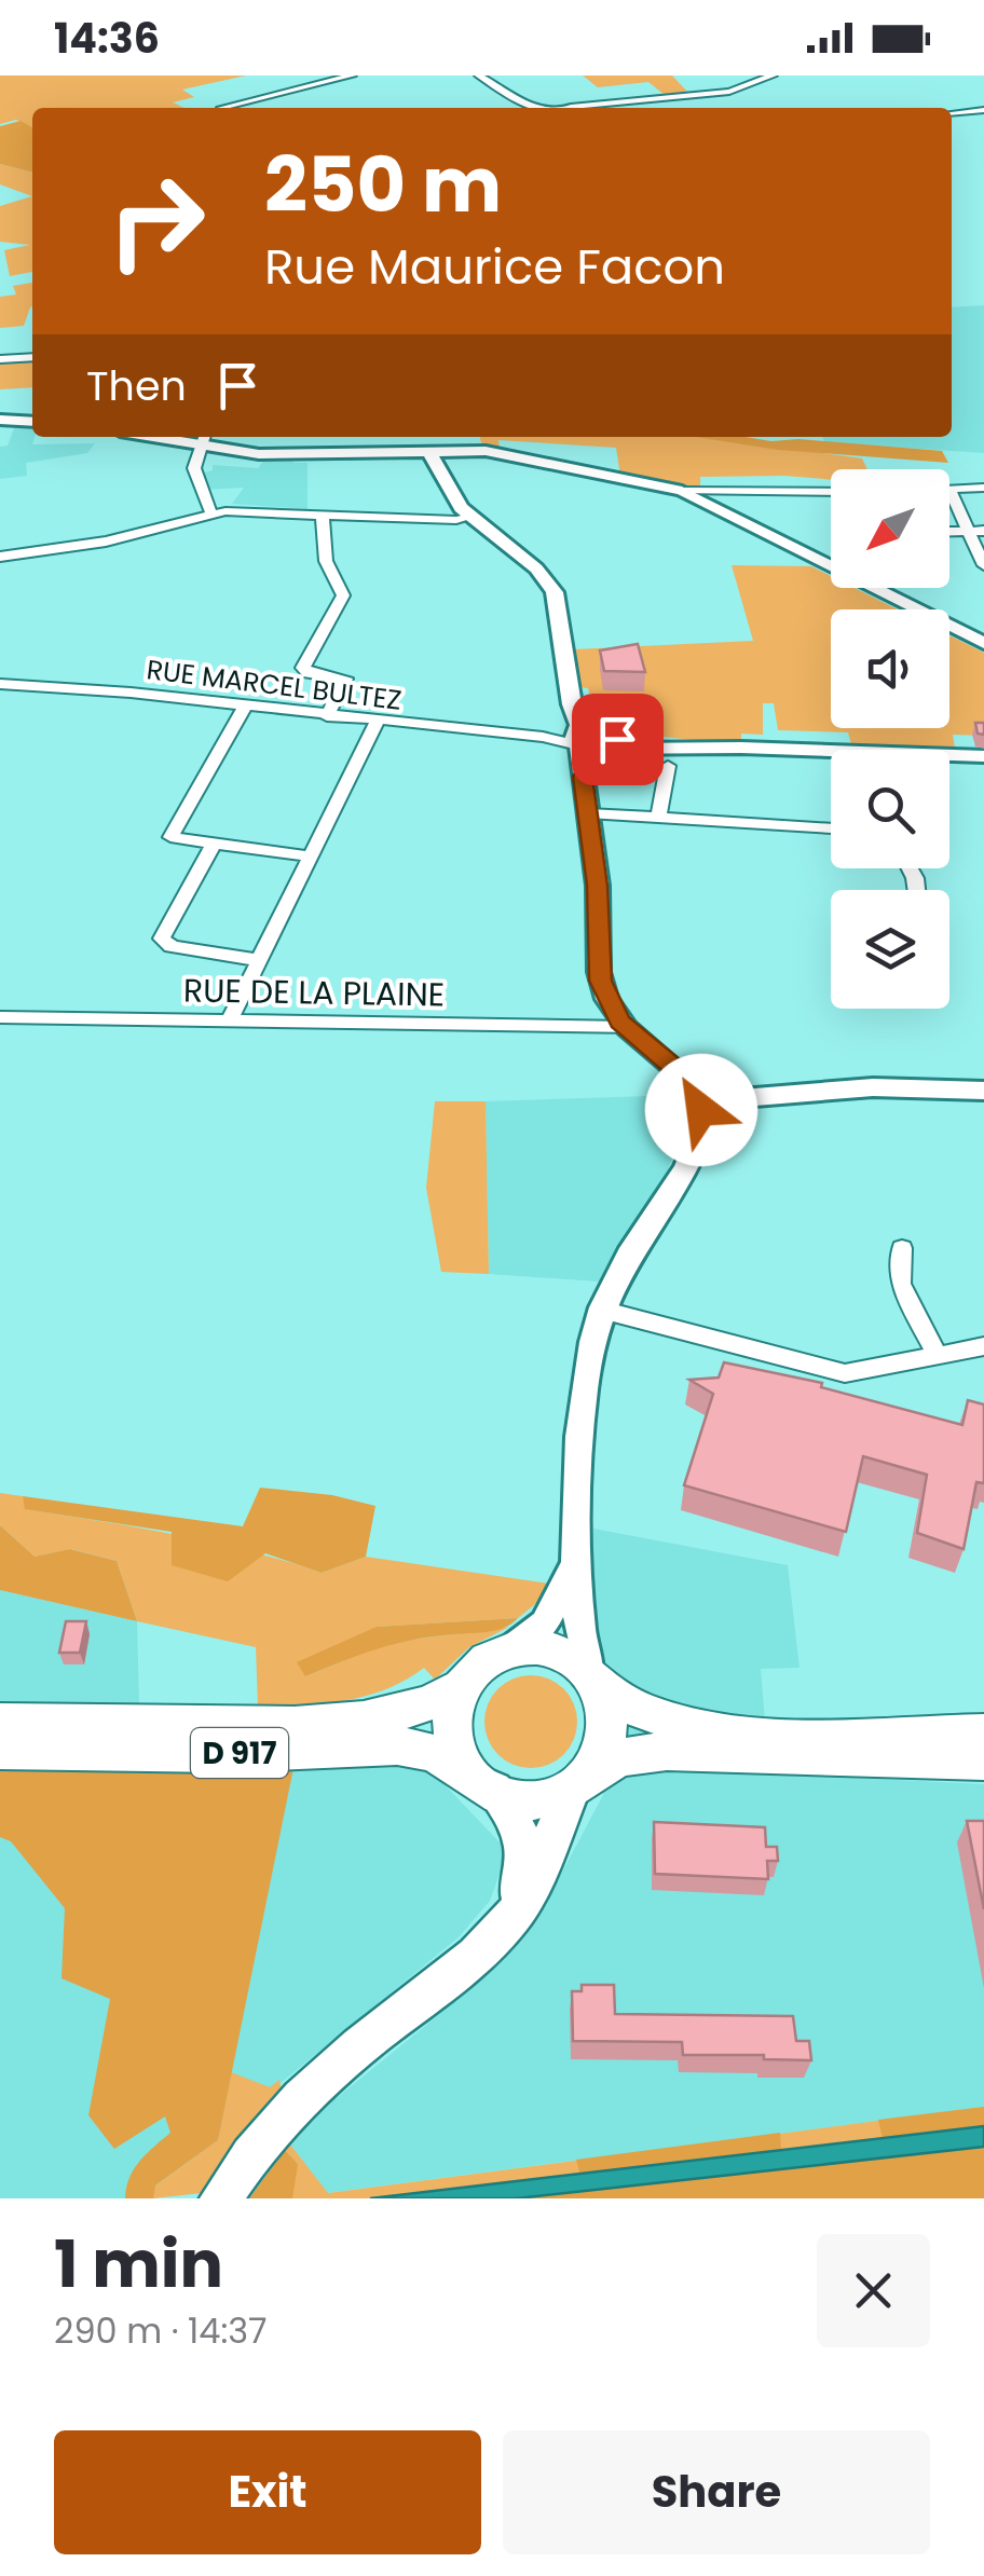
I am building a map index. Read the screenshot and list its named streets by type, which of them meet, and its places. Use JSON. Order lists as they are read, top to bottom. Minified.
{"streets":{"main road":["D 917"],"street":["RUE MARCEL BULTEZ","RUE DE LA PLAINE"]},"north":"bottom left","page":{"status":"14:36","turn":["250 m","Rue Maurice Facon"],"then":"Then","heading":["1 min","290 m · 14:37"],"buttons":["Exit","Share"]}}
